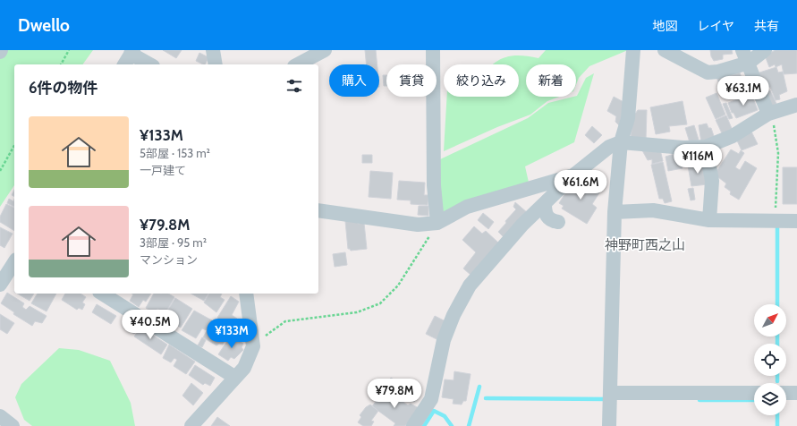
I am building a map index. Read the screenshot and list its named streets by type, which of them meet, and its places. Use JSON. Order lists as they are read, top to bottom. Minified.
{"districts":["神野町西之山"],"north":"top right","page":{"header":"Dwello","nav":["地図","レイヤ","共有"],"chip":["購入","賃貸","絞り込み","新着"],"heading":"6件の物件","price":["¥63.1M","¥116M","¥61.6M","¥40.5M","¥133M","¥79.8M"],"list":[{"name":"¥133M","note":"5部屋 · 153 m² · 一戸建て"},{"name":"¥79.8M","note":"3部屋 · 95 m² · マンション"}]}}
